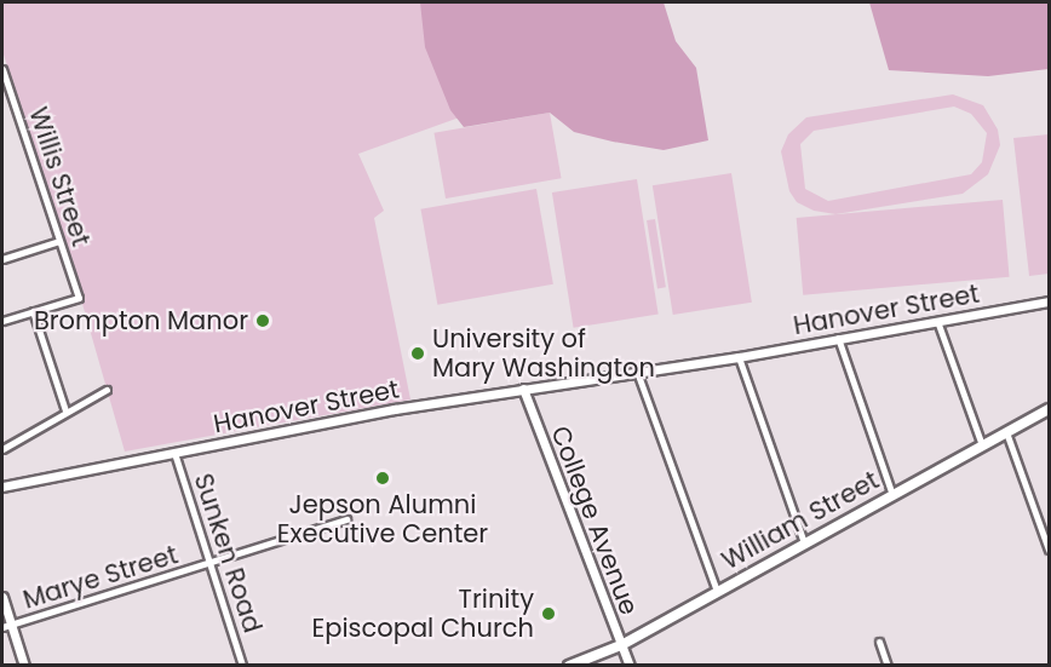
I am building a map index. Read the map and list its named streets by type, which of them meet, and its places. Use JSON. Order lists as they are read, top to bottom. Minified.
{"streets":{"main road":["William Street"],"street":["Willis Street","Hanover Street","College Avenue","Sunken Road","Marye Street"]},"crossings":[["Hanover Street","College Avenue"],["Hanover Street","Sunken Road"],["College Avenue","William Street"],["Sunken Road","Marye Street"]],"places":["Brompton Manor","University of Mary Washington","Jepson Alumni Executive Center","Trinity Episcopal Church"]}
